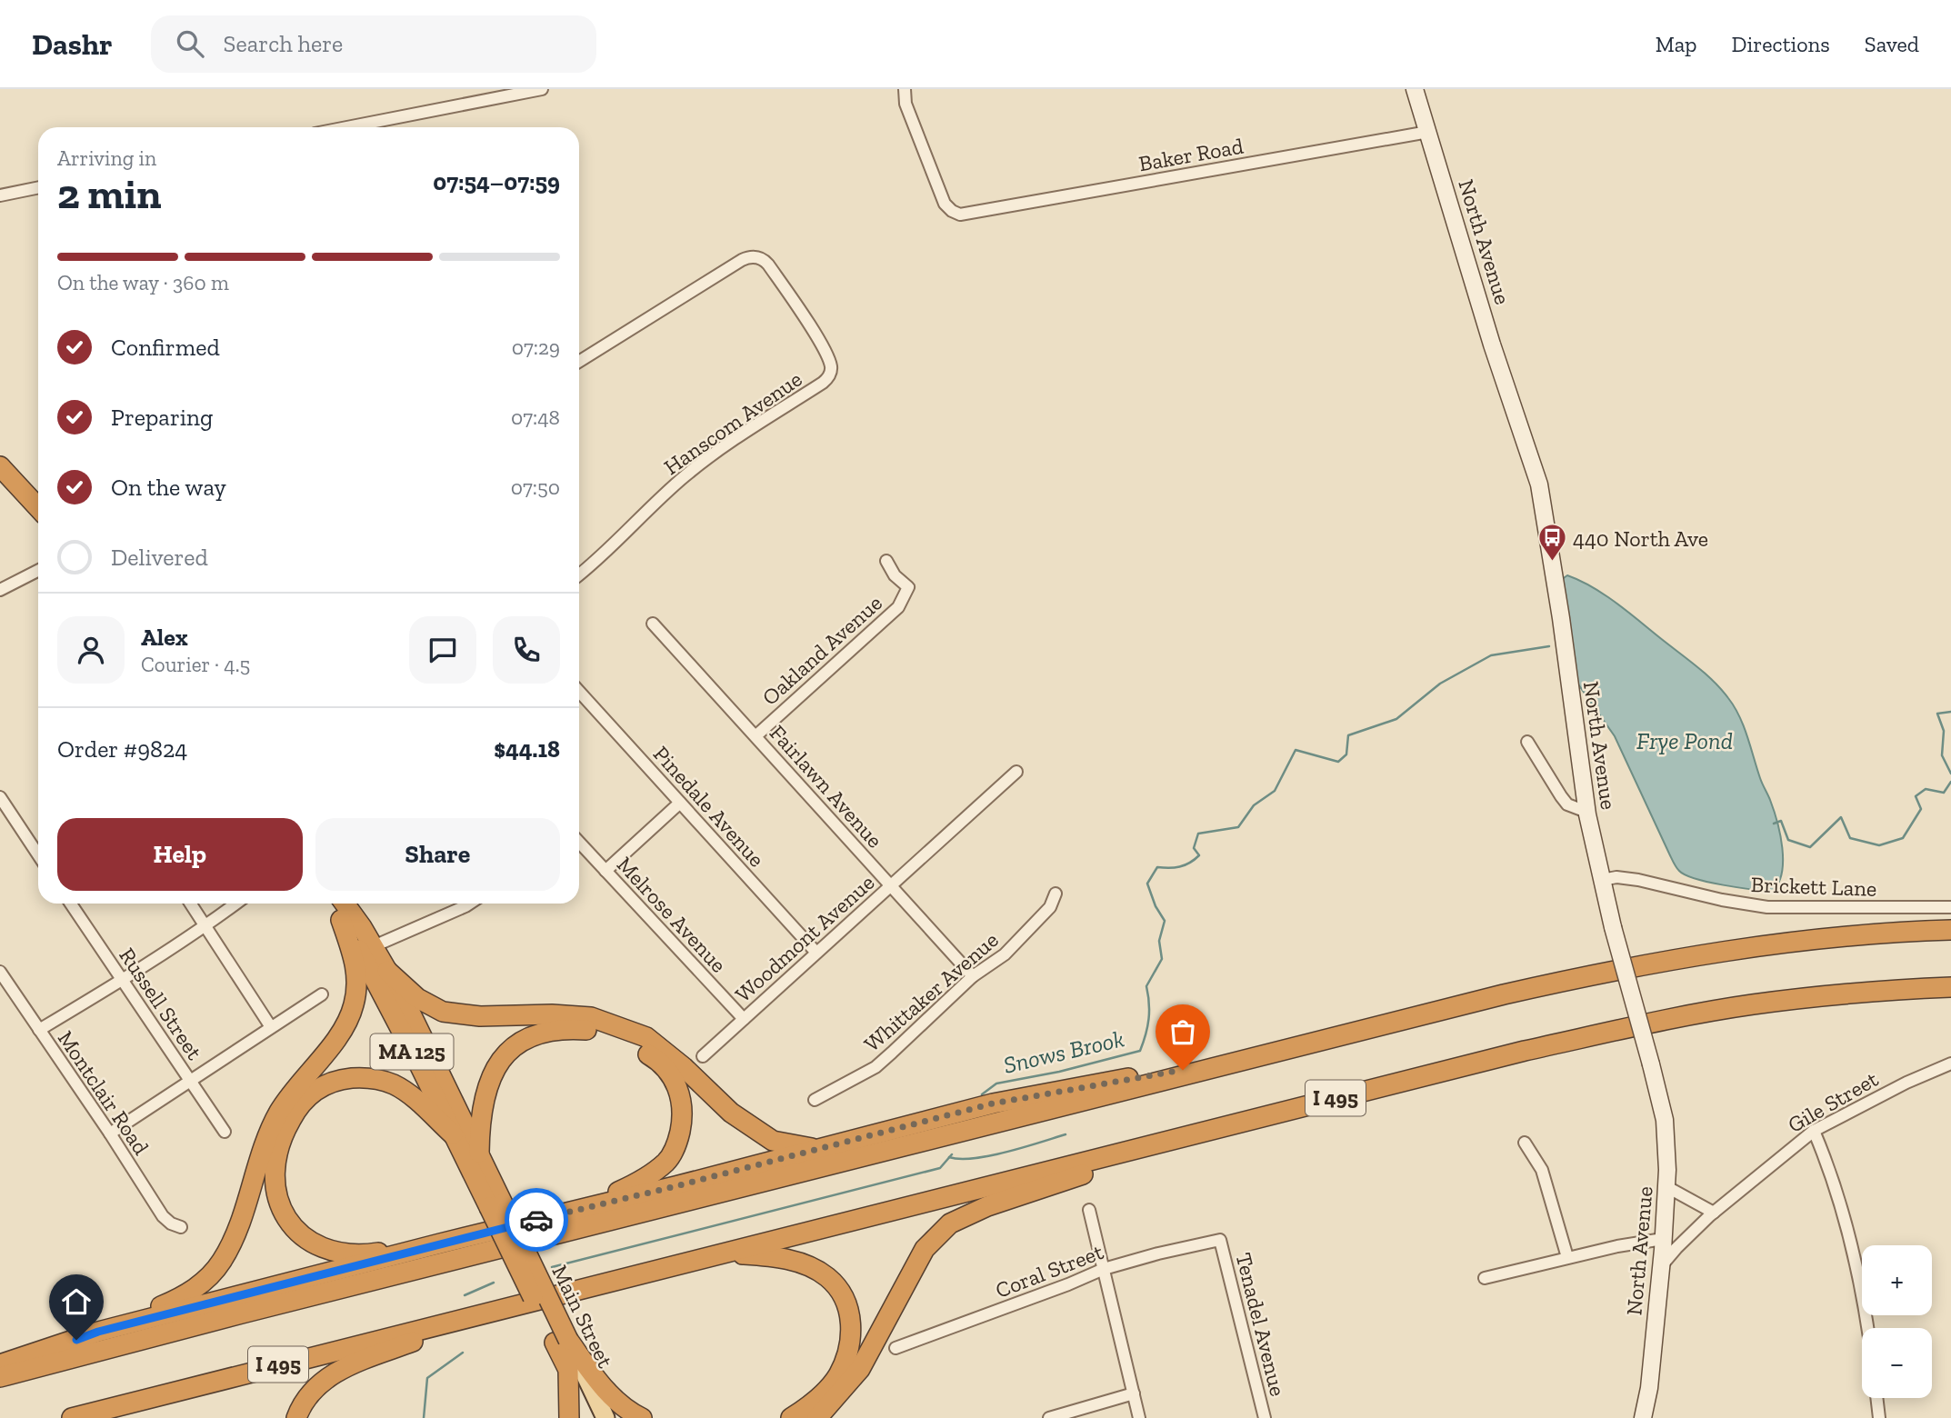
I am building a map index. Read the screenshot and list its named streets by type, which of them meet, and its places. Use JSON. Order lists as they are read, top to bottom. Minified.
{"streets":{"highway":["MA 125","I 495","Main Street"],"main road":["North Avenue"],"street":["Baker Road","Hanscom Avenue","Oakland Avenue","Fairlawn Avenue","Pinedale Avenue","Brickett Lane","Melrose Avenue","Woodmont Avenue","Whittaker Avenue","Russell Street","Montclair Road","Gile Street","Coral Street","Tenadel Avenue"]},"crossings":[["Baker Road","North Avenue"],["North Avenue","Brickett Lane"],["North Avenue","Gile Street"],["Oakland Avenue","Fairlawn Avenue"],["Fairlawn Avenue","Woodmont Avenue"],["Fairlawn Avenue","Whittaker Avenue"],["Pinedale Avenue","Woodmont Avenue"],["Melrose Avenue","Woodmont Avenue"],["Coral Street","Tenadel Avenue"]],"water":["Frye Pond","Snows Brook"],"places":{"bus stop":["440 North Ave"]},"page":{"header":"Dashr","search":"Search here","nav":["Map","Directions","Saved"],"heading":["2 min","Arriving in","07:54–07:59"],"panel":["Alex","Courier · 4.5","Order #9824","$44.18"],"bar":"On the way · 360 m","list":[["Confirmed","07:29"],["Preparing","07:48"],["On the way","07:50"],"Delivered"],"buttons":["Help","Share"],"map_buttons":["+","−"]}}
